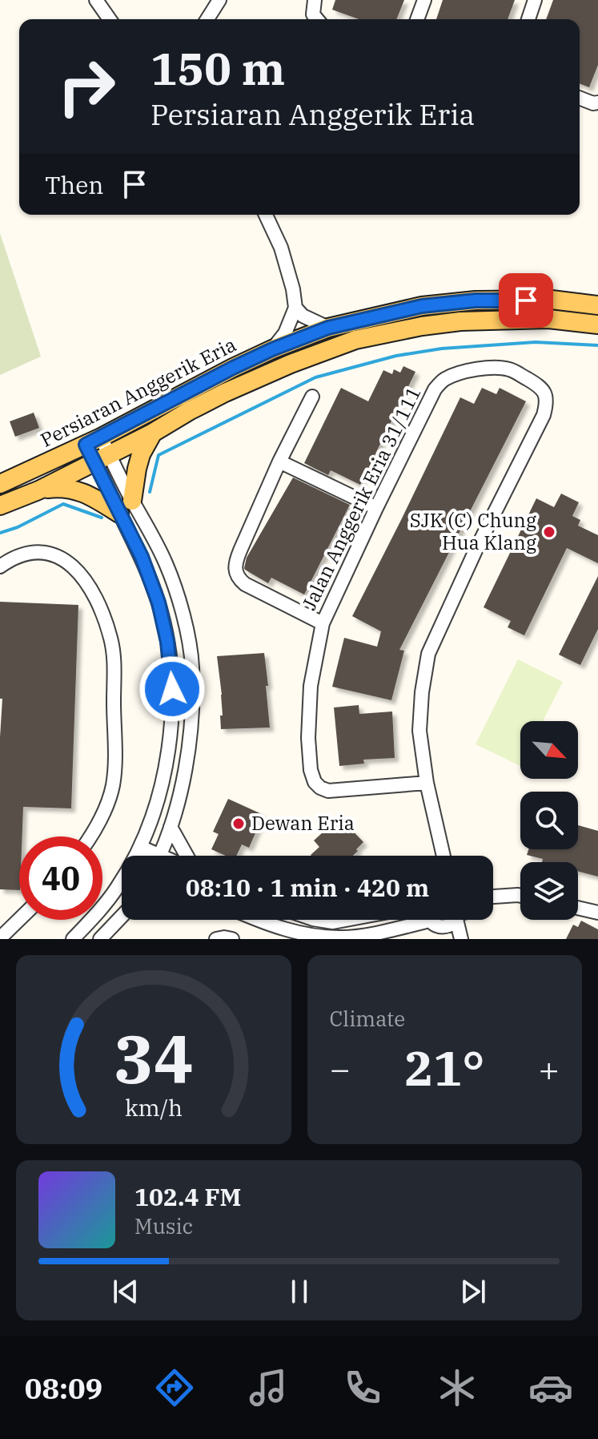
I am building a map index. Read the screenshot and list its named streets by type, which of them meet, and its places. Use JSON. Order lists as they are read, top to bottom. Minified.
{"streets":{"main road":["Persiaran Anggerik Eria"],"street":["Jalan Anggerik Eria 31/111"]},"places":["SJK (C) Chung Hua Klang","Dewan Eria"],"north":"bottom right","page":{"turn":["150 m","Persiaran Anggerik Eria"],"then":"Then","limit":"40","trip":"08:10 · 1 min · 420 m","tile":"Climate","heat":["−","21°","+"],"song":["102.4 FM","Music"],"tabs":"08:09","gauge":["34","km/h"]}}
